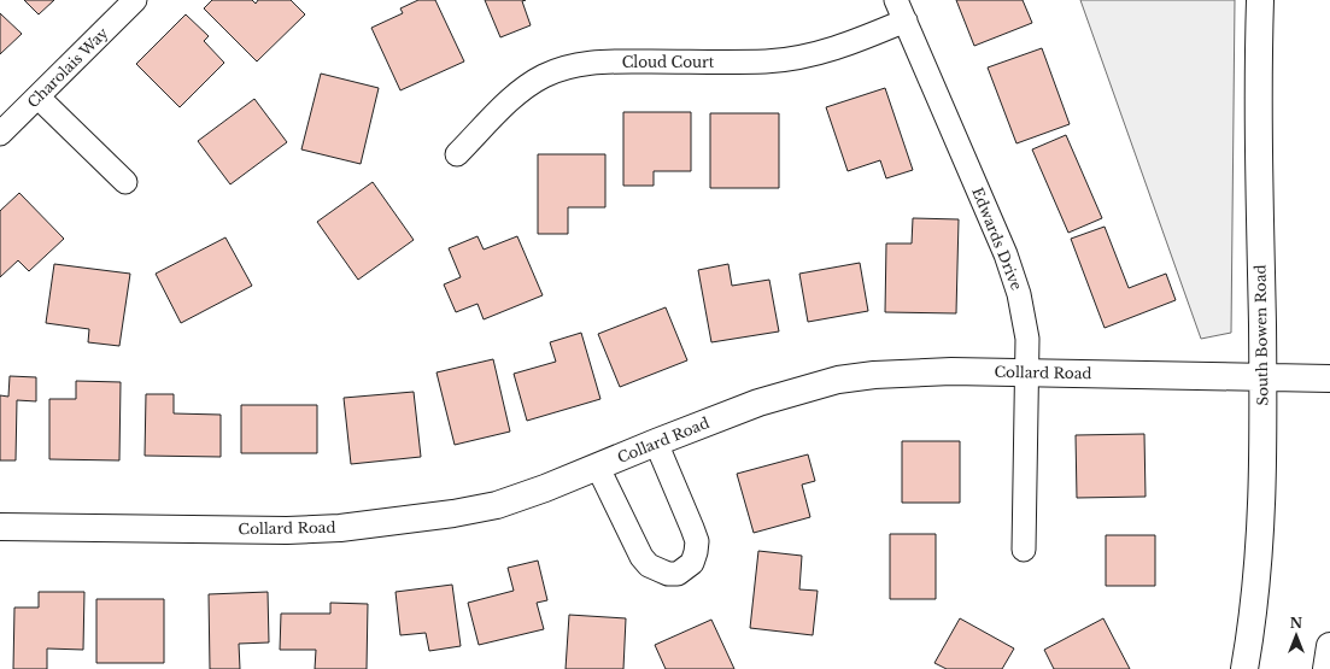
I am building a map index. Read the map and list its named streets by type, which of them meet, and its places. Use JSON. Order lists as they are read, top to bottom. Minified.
{"streets":{"street":["Cloud Court","Charolais Way","Edwards Drive","South Bowen Road","Collard Road"]},"crossings":[["Cloud Court","Edwards Drive"],["Edwards Drive","Collard Road"],["South Bowen Road","Collard Road"]],"north":"top"}
